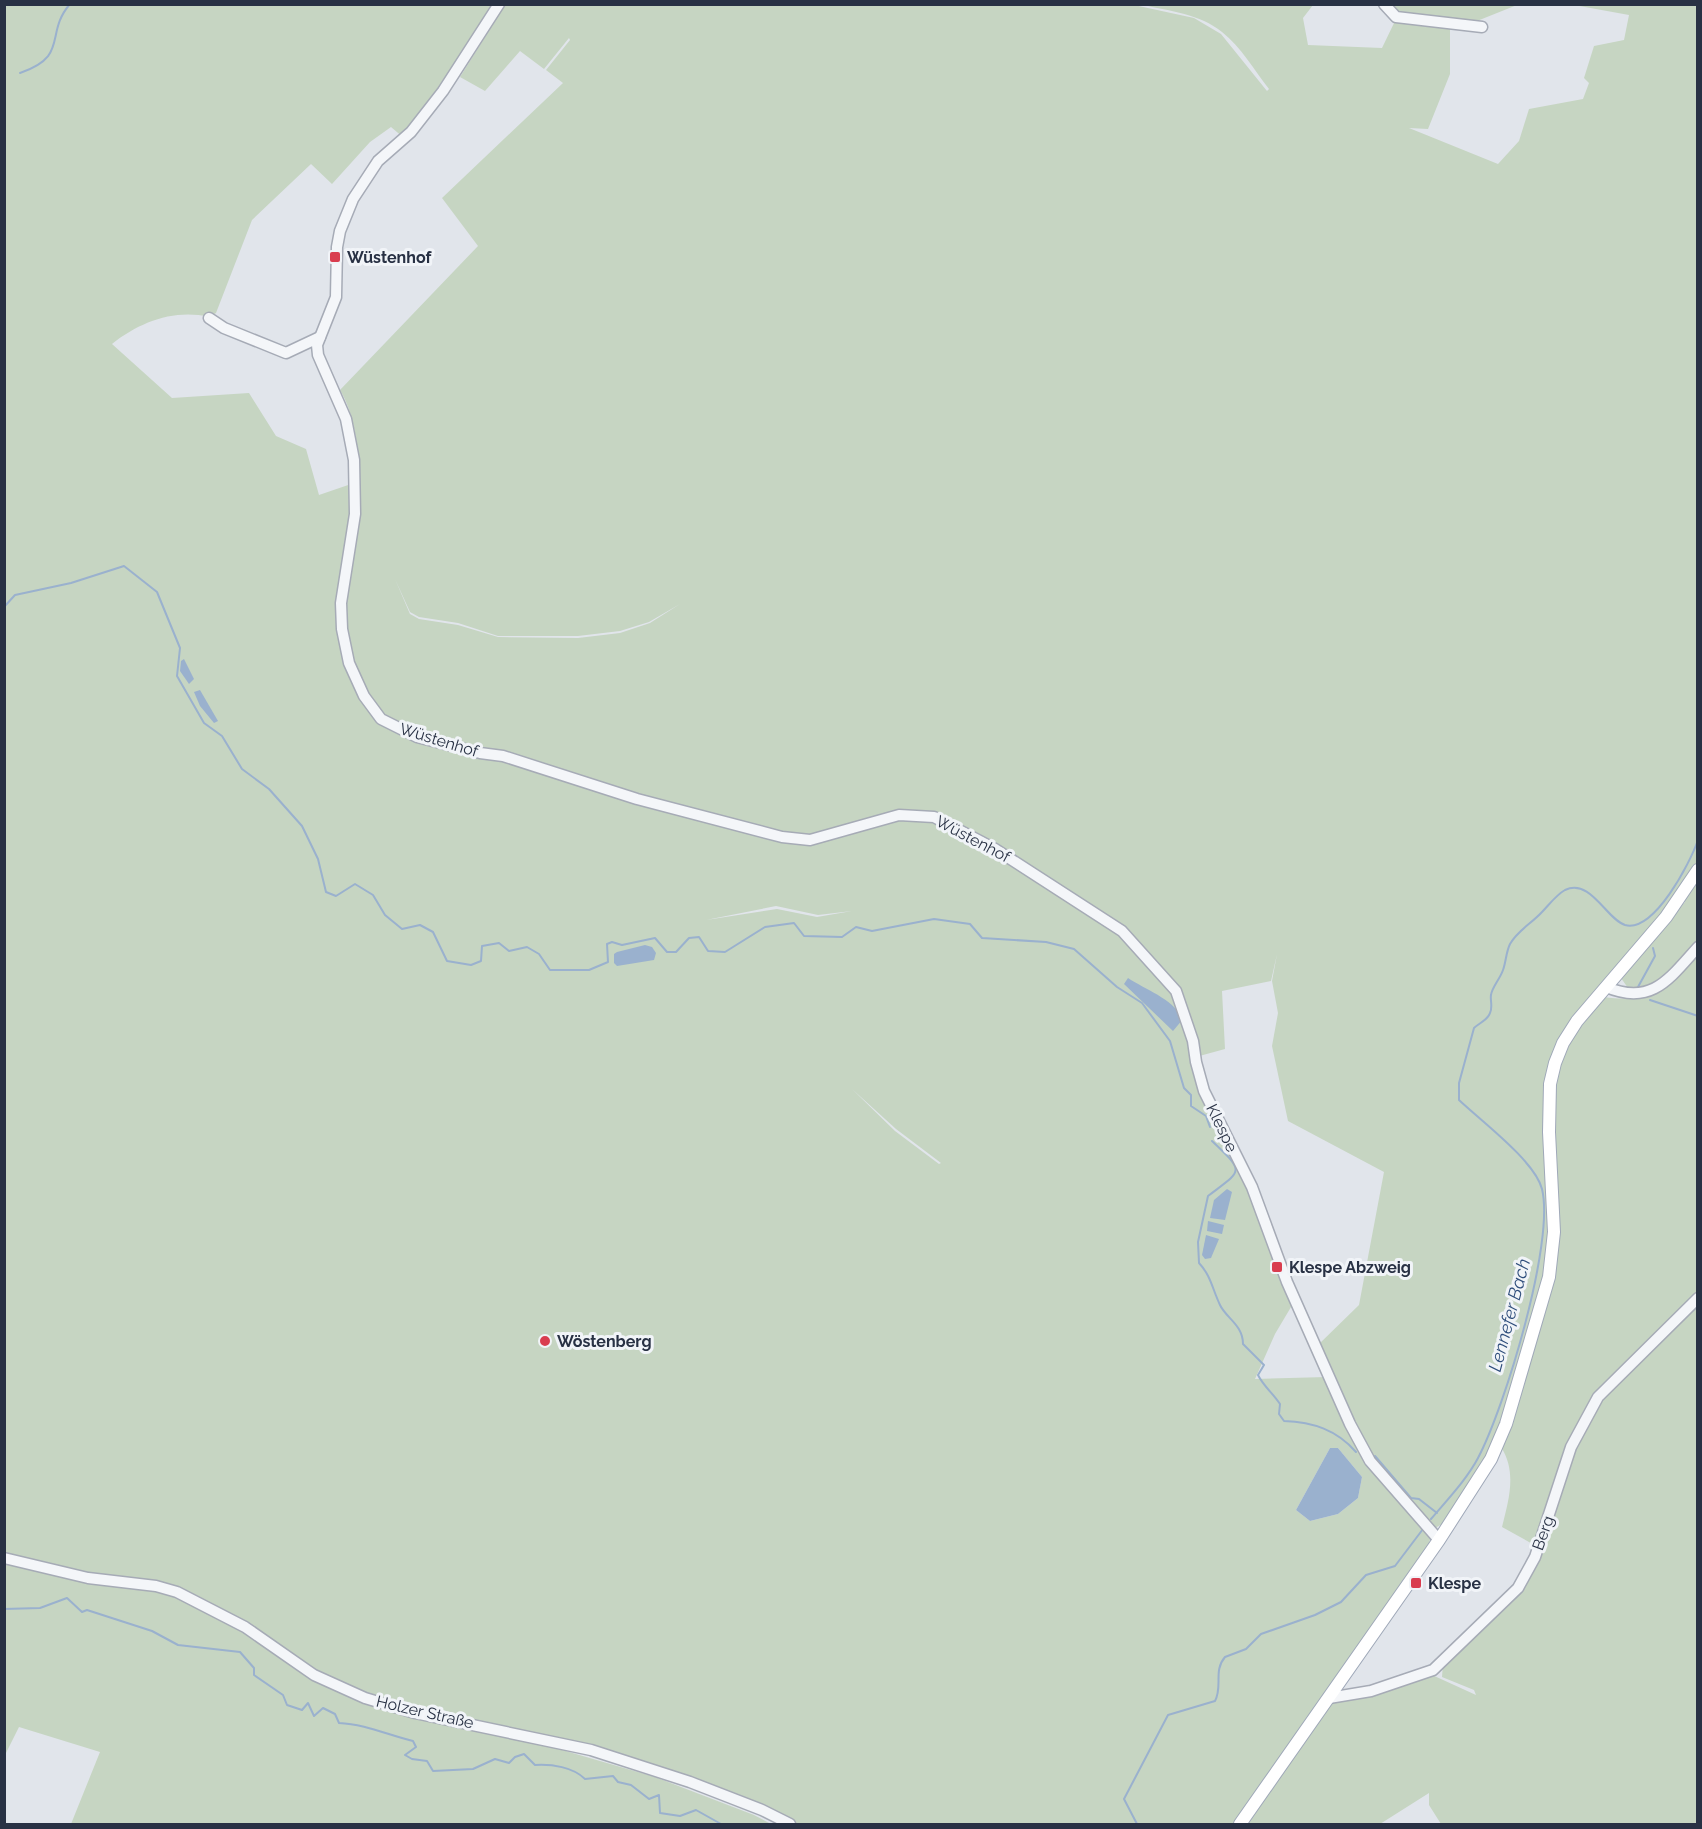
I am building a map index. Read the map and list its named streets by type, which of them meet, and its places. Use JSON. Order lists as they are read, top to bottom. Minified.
{"streets":{"street":["Wüstenhof","Klespe","Berg","Holzer Straße"]},"crossings":[["Wüstenhof","Klespe"]],"water":["Lennefer Bach"],"places":{"transit":["Wüstenhof","Klespe Abzweig","Klespe"],"other":["Wöstenberg"]}}
